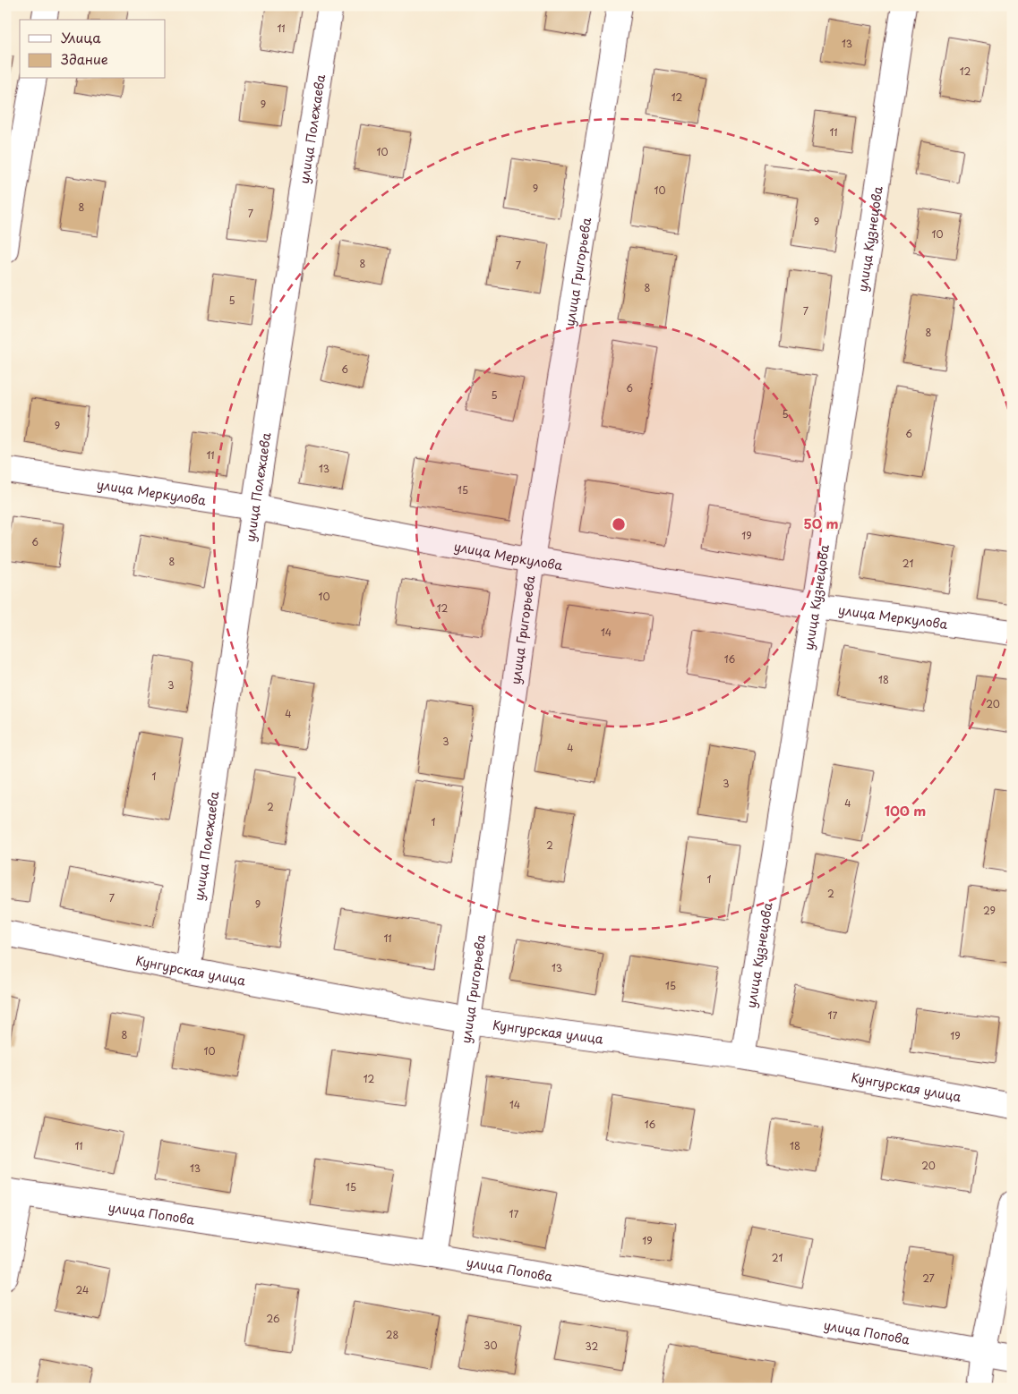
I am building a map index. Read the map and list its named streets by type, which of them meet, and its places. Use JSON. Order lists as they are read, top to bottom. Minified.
{"streets":{"street":["улица Полежаева","улица Кузнецова","улица Григорьева","улица Меркулова","Кунгурская улица","улица Попова"]},"crossings":[["улица Полежаева","улица Меркулова"],["улица Полежаева","Кунгурская улица"],["улица Кузнецова","улица Меркулова"],["улица Кузнецова","Кунгурская улица"],["улица Григорьева","улица Меркулова"],["улица Григорьева","Кунгурская улица"],["улица Григорьева","улица Попова"]],"house_numbers":["11","13","12","12","9","11","10","9","10","8","7","9","10","8","7","8","5","7","8","6","6","5","5","9","6","11","13","15","19","6","8","21","10","12","14","16","18","3","20","4","3","4","1","3","4","2","1","2","1","2","7","9","29","11","13","15","17","8","19","10","12","14","16","11","18","20","13","15","17","19","21","27","24","26","28","30","32"],"legend":["Улица","Здание"],"rings":["50 m","100 m"]}
